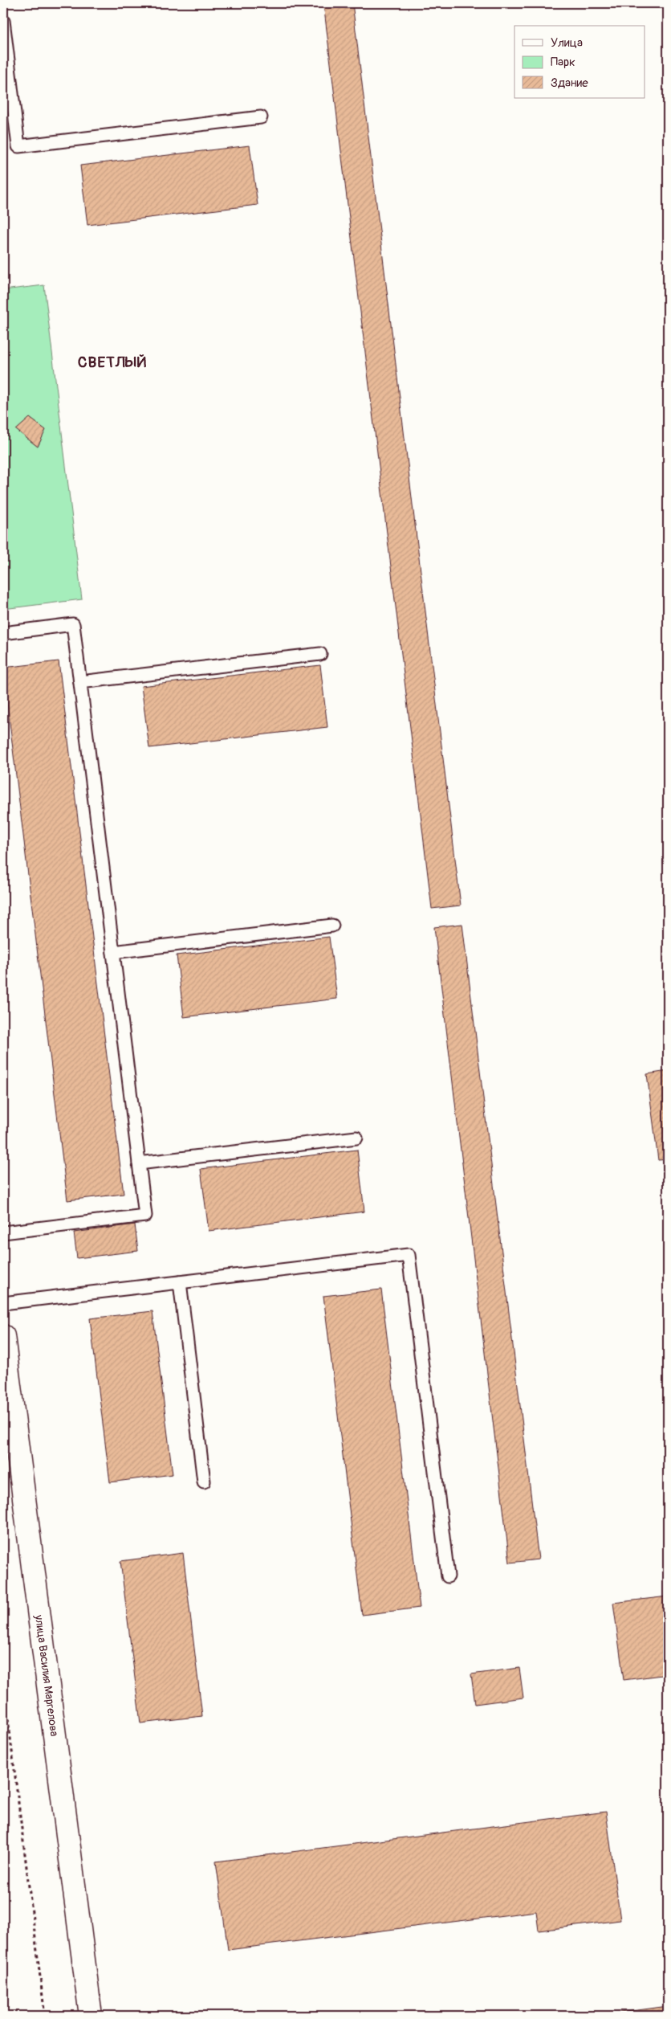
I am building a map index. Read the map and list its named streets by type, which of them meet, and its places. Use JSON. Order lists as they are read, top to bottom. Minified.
{"streets":{"street":["улица Василия Маргелова"]},"districts":["СВЕТЛЫЙ"],"legend":["Улица","Парк","Здание"]}
